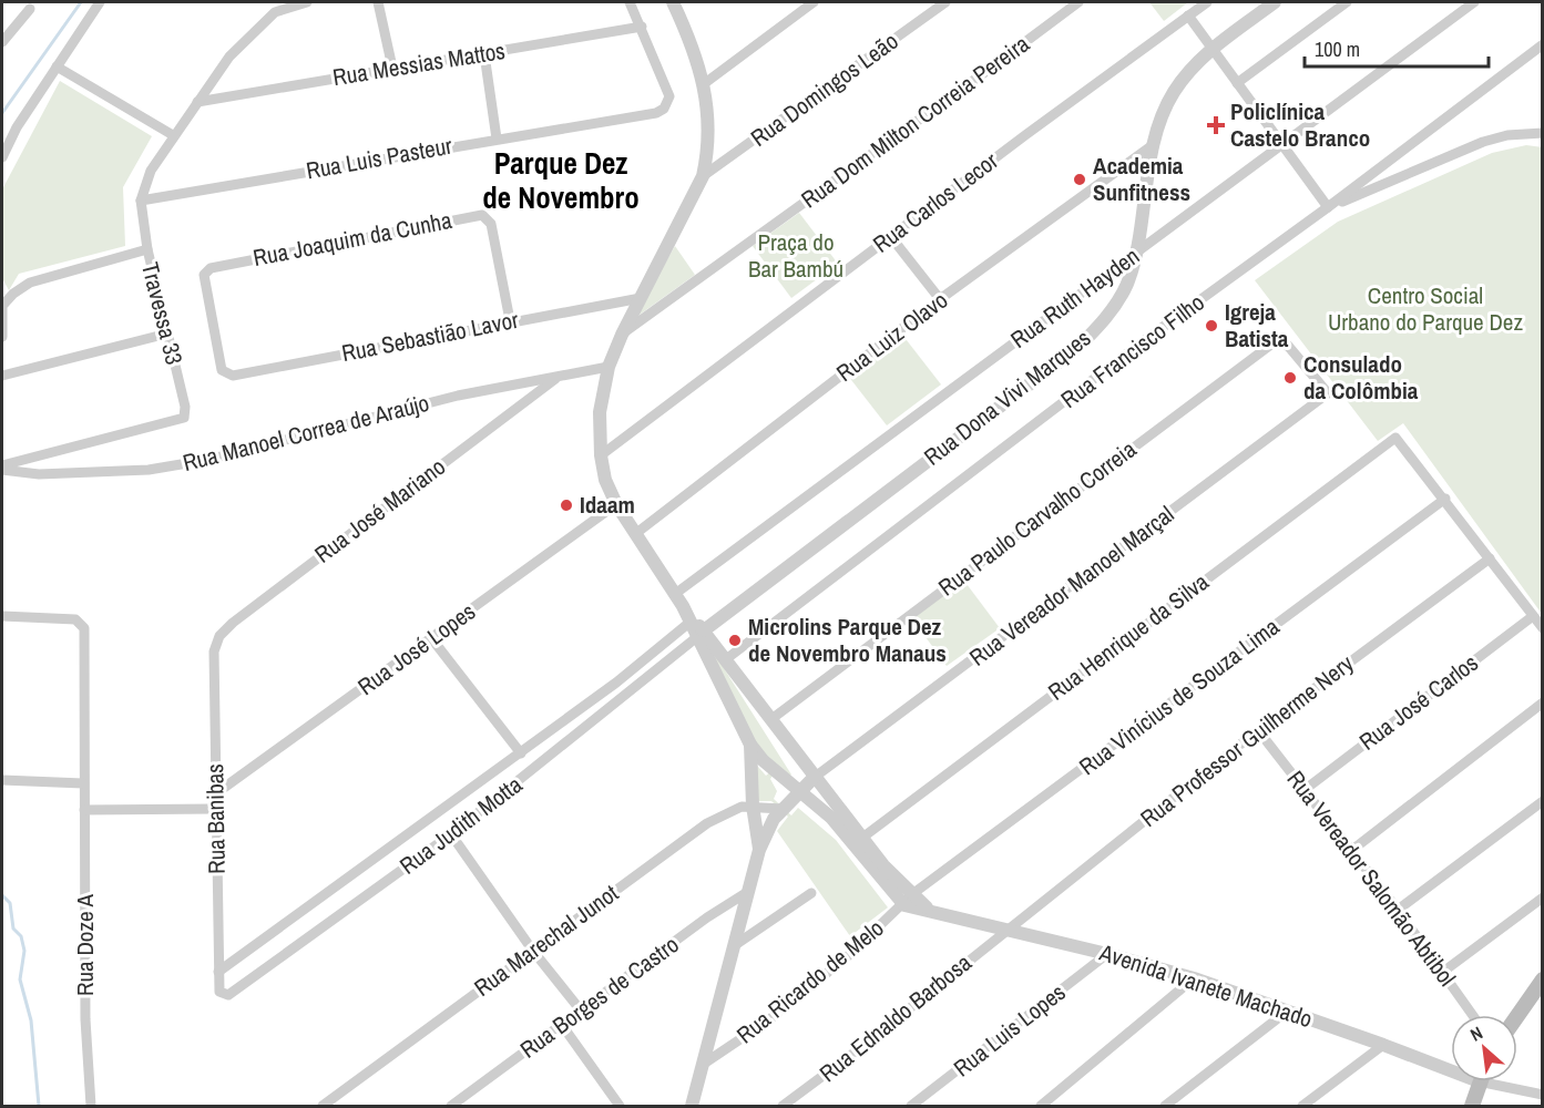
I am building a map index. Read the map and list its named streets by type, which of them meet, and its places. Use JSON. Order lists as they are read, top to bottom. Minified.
{"streets":{"street":["Rua Messias Mattos","Rua Domingos Leão","Rua Dom Milton Correia Pereira","Rua Luis Pasteur","Rua Carlos Lecor","Rua Joaquim da Cunha","Rua Ruth Hayden","Travessa 33","Rua Sebastião Lavor","Rua Luiz Olavo","Rua Francisco Filho","Rua Dona Vivi Marques","Rua Manoel Correa de Araújo","Rua José Mariano","Rua Paulo Carvalho Correia","Rua Vereador Manoel Marçal","Rua Henrique da Silva","Rua José Lopes","Rua Vinícius de Souza Lima","Rua José Carlos","Rua Professor Guilherme Nery","Rua Banibas","Rua Judith Motta","Rua Vereador Salomão Abtibol","Rua Marechal Junot","Rua Doze A","Rua Ricardo de Melo","Avenida Ivanete Machado","Rua Borges de Castro","Rua Ednaldo Barbosa","Rua Luis Lopes"]},"crossings":[["Rua Messias Mattos","Rua Luis Pasteur"],["Rua Domingos Leão","Avenida Ivanete Machado"],["Rua Dom Milton Correia Pereira","Avenida Ivanete Machado"],["Rua Luis Pasteur","Travessa 33"],["Rua Carlos Lecor","Avenida Ivanete Machado"],["Rua Joaquim da Cunha","Rua Sebastião Lavor"],["Rua Ruth Hayden","Rua Dona Vivi Marques"],["Rua Ruth Hayden","Avenida Ivanete Machado"],["Travessa 33","Rua Manoel Correa de Araújo"],["Rua Sebastião Lavor","Avenida Ivanete Machado"],["Rua Luiz Olavo","Rua Dona Vivi Marques"],["Rua Luiz Olavo","Avenida Ivanete Machado"],["Rua Francisco Filho","Avenida Ivanete Machado"],["Rua Dona Vivi Marques","Rua Judith Motta"],["Rua Dona Vivi Marques","Avenida Ivanete Machado"],["Rua Manoel Correa de Araújo","Rua José Mariano"],["Rua Manoel Correa de Araújo","Avenida Ivanete Machado"],["Rua José Mariano","Rua Banibas"],["Rua Paulo Carvalho Correia","Rua Vereador Manoel Marçal"],["Rua Paulo Carvalho Correia","Avenida Ivanete Machado"],["Rua Vereador Manoel Marçal","Avenida Ivanete Machado"],["Rua Henrique da Silva","Rua Vinícius de Souza Lima"],["Rua Henrique da Silva","Avenida Ivanete Machado"],["Rua José Lopes","Rua Banibas"],["Rua José Lopes","Avenida Ivanete Machado"],["Rua Vinícius de Souza Lima","Rua Ricardo de Melo"],["Rua Vinícius de Souza Lima","Avenida Ivanete Machado"],["Rua José Carlos","Rua Vereador Salomão Abtibol"],["Rua Professor Guilherme Nery","Rua Vereador Salomão Abtibol"],["Rua Professor Guilherme Nery","Avenida Ivanete Machado"],["Rua Professor Guilherme Nery","Rua Ednaldo Barbosa"],["Rua Banibas","Rua Judith Motta"],["Rua Judith Motta","Avenida Ivanete Machado"],["Rua Ricardo de Melo","Avenida Ivanete Machado"],["Avenida Ivanete Machado","Rua Ednaldo Barbosa"],["Avenida Ivanete Machado","Rua Luis Lopes"]],"districts":["Parque Dez de Novembro"],"parks":["Praça do Bar Bambú","Centro Social Urbano do Parque Dez"],"places":{"health":["Policlínica Castelo Branco"],"other":["Academia Sunfitness","Igreja Batista","Consulado da Colômbia","Idaam","Microlins Parque Dez de Novembro Manaus"]},"scale_bar":"100 m","north":"top left"}
